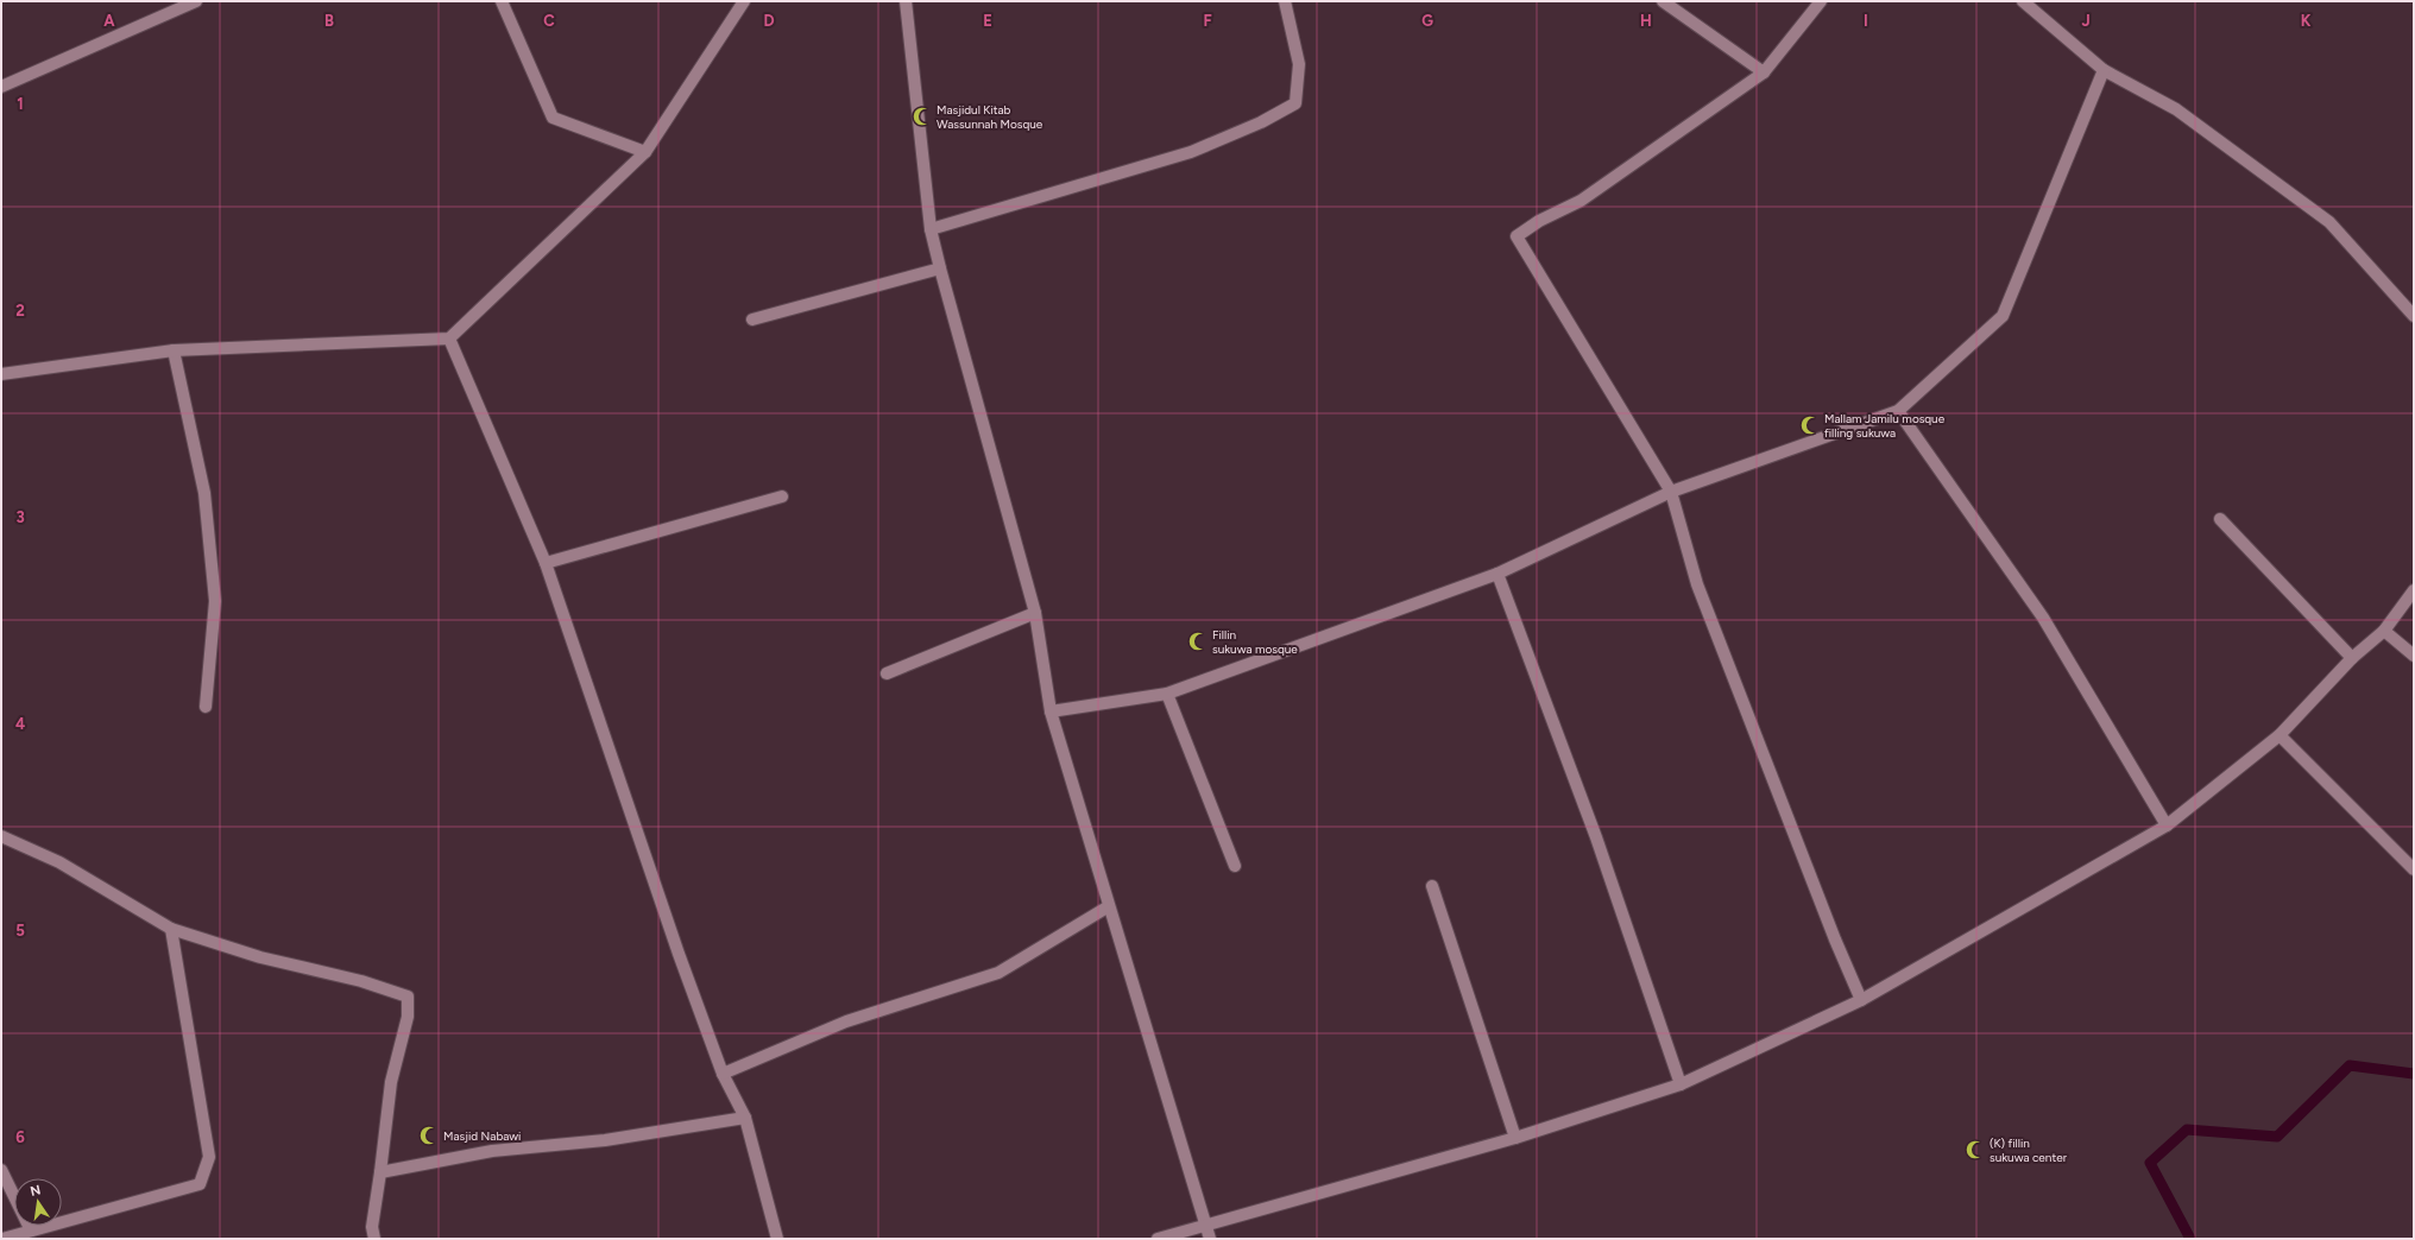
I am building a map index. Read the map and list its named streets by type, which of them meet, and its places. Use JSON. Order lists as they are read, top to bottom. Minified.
{"places":{"mosque":["Masjidul Kitab Wassunnah Mosque","Mallam Jamilu mosque filling sukuwa","Fillin sukuwa mosque","Masjid Nabawi","(K) fillin sukuwa center"]},"north":"top","grid":{"columns":["A","B","C","D","E","F","G","H","I","J","K"],"rows":["1","2","3","4","5","6"]}}
